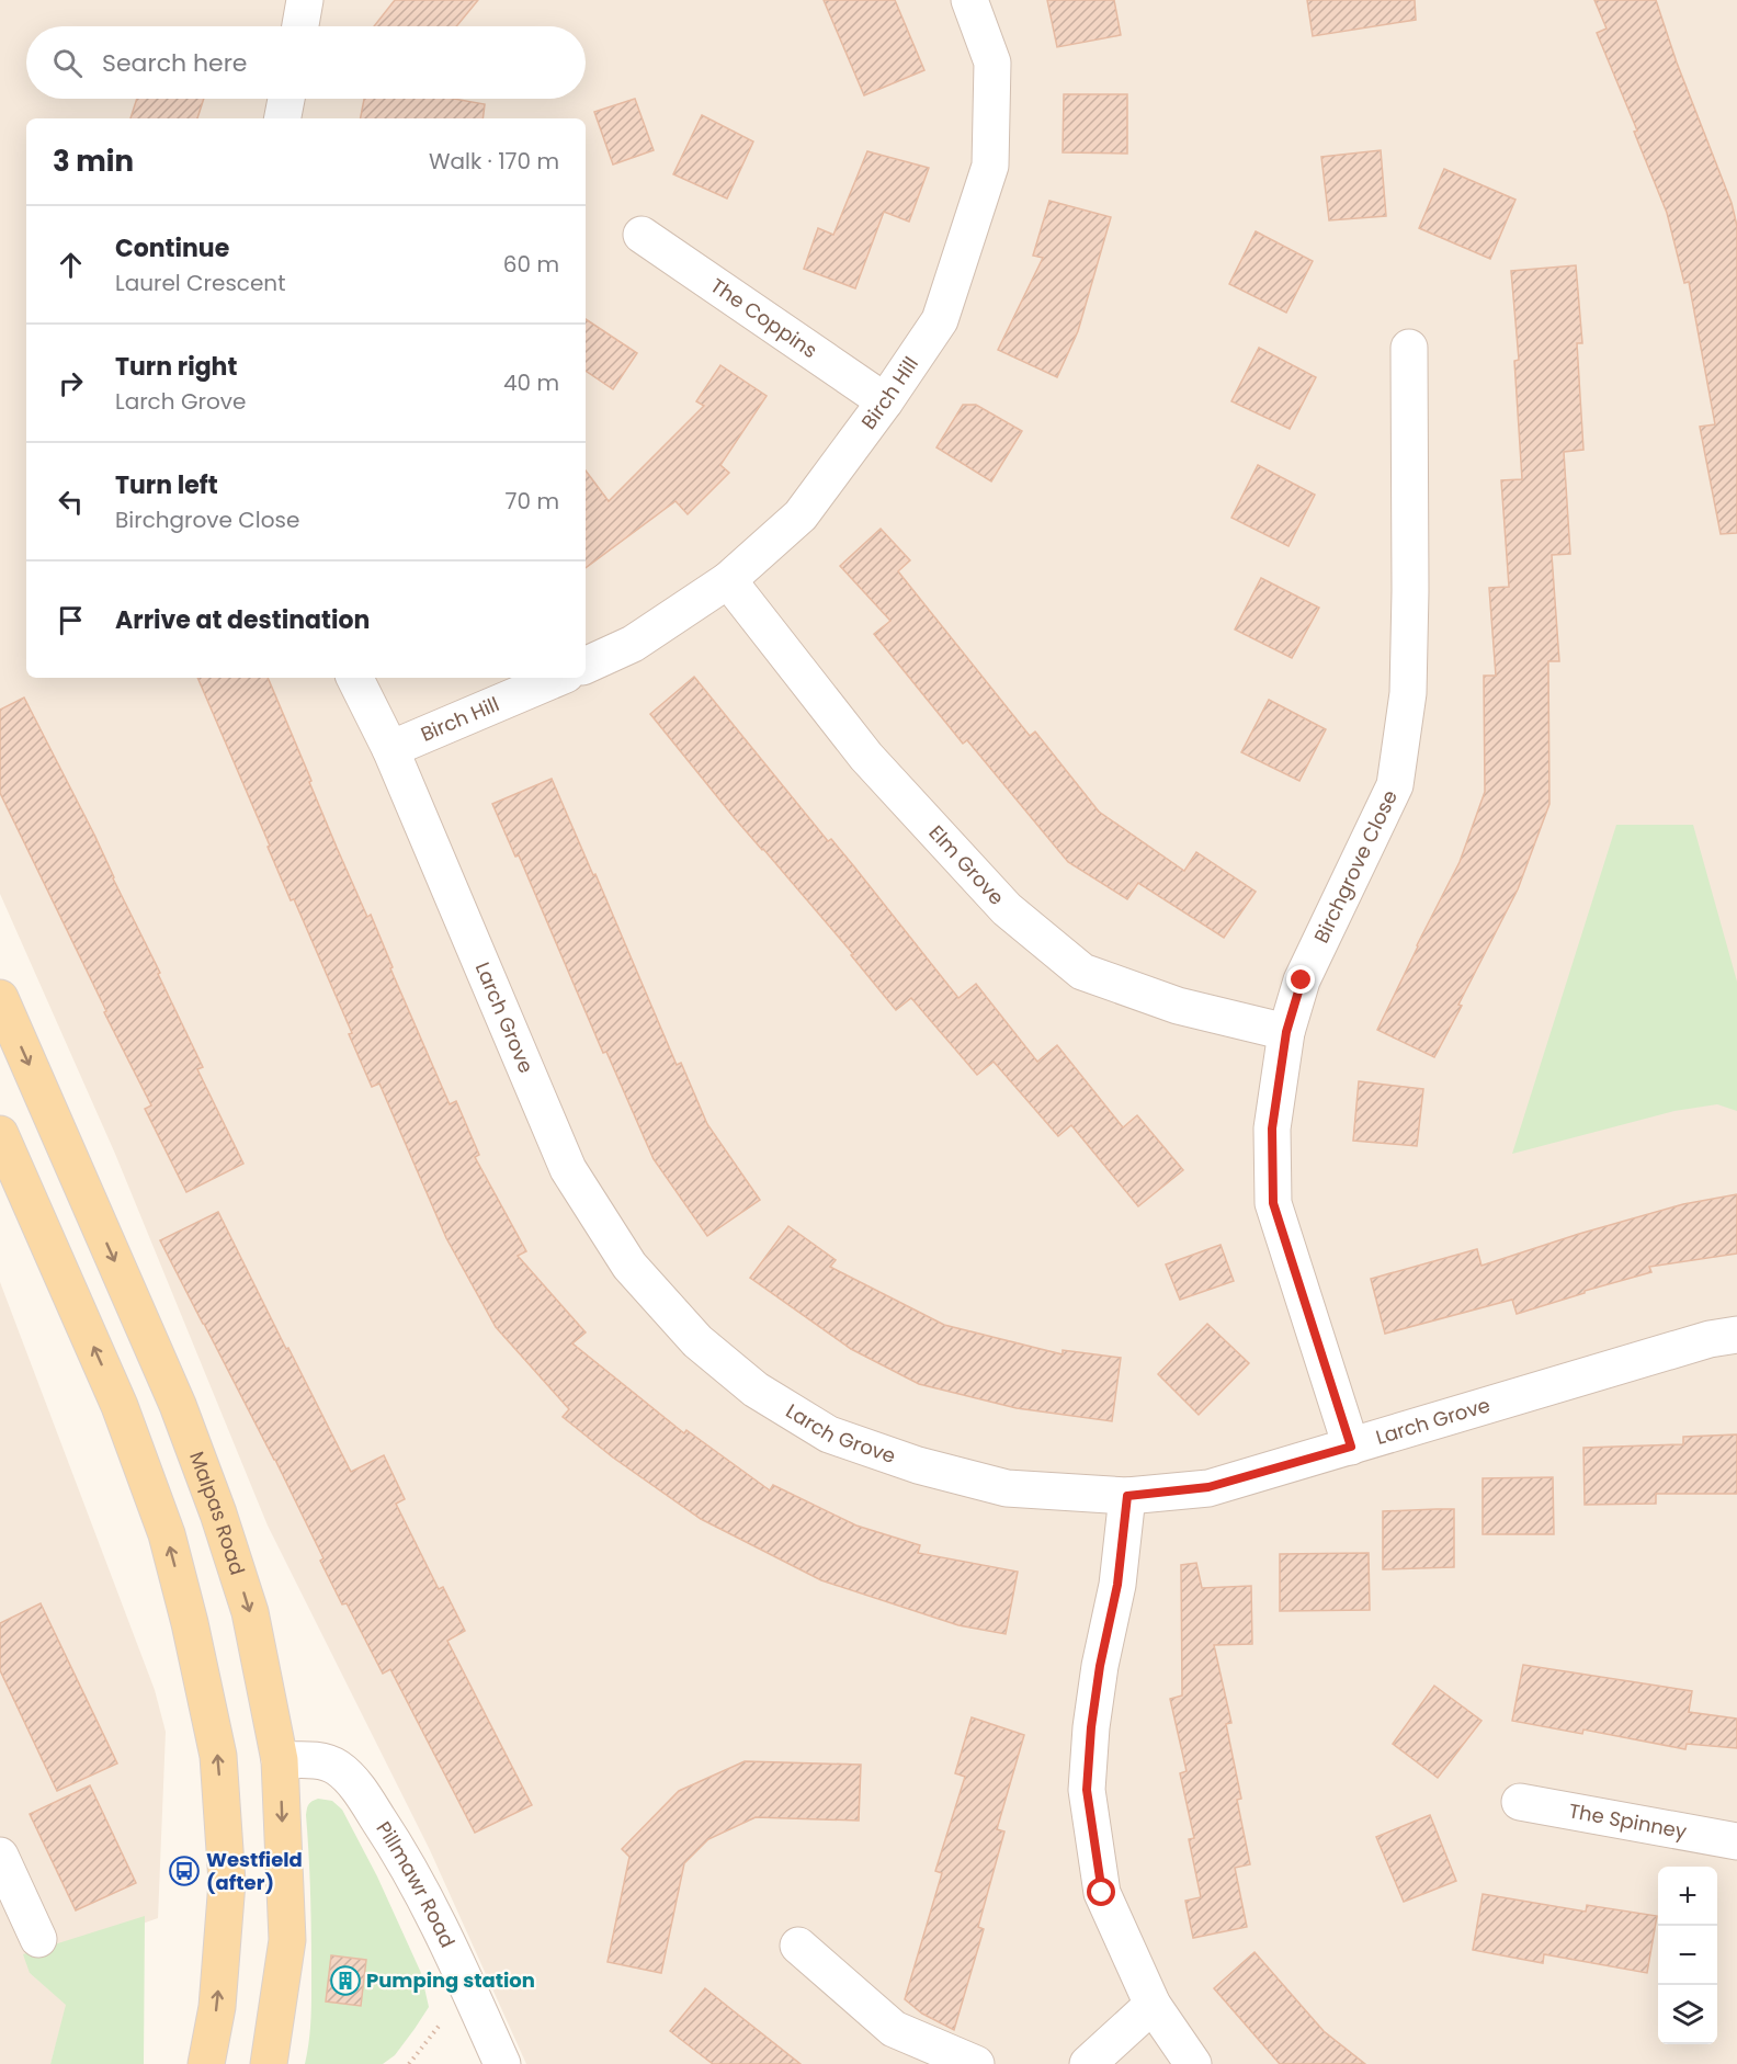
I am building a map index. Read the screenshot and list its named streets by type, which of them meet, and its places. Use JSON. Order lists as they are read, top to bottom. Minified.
{"streets":{"main road":["Malpas Road"],"street":["The Coppins","Birch Hill","Elm Grove","Birchgrove Close","Larch Grove","The Spinney","Pillmawr Road"]},"crossings":[["The Coppins","Birch Hill"],["Birch Hill","Elm Grove"],["Birch Hill","Larch Grove"],["Elm Grove","Birchgrove Close"],["Birchgrove Close","Larch Grove"],["Malpas Road","Pillmawr Road"]],"places":{"bus stop":["Westfield (after)"],"building":["Pumping station"]},"page":{"search":"Search here","heading":["3 min","Walk · 170 m"],"list":[["Continue","Laurel Crescent","60 m"],["Turn right","Larch Grove","40 m"],["Turn left","Birchgrove Close","70 m"],"Arrive at destination"],"map_buttons":["+","−"]}}
